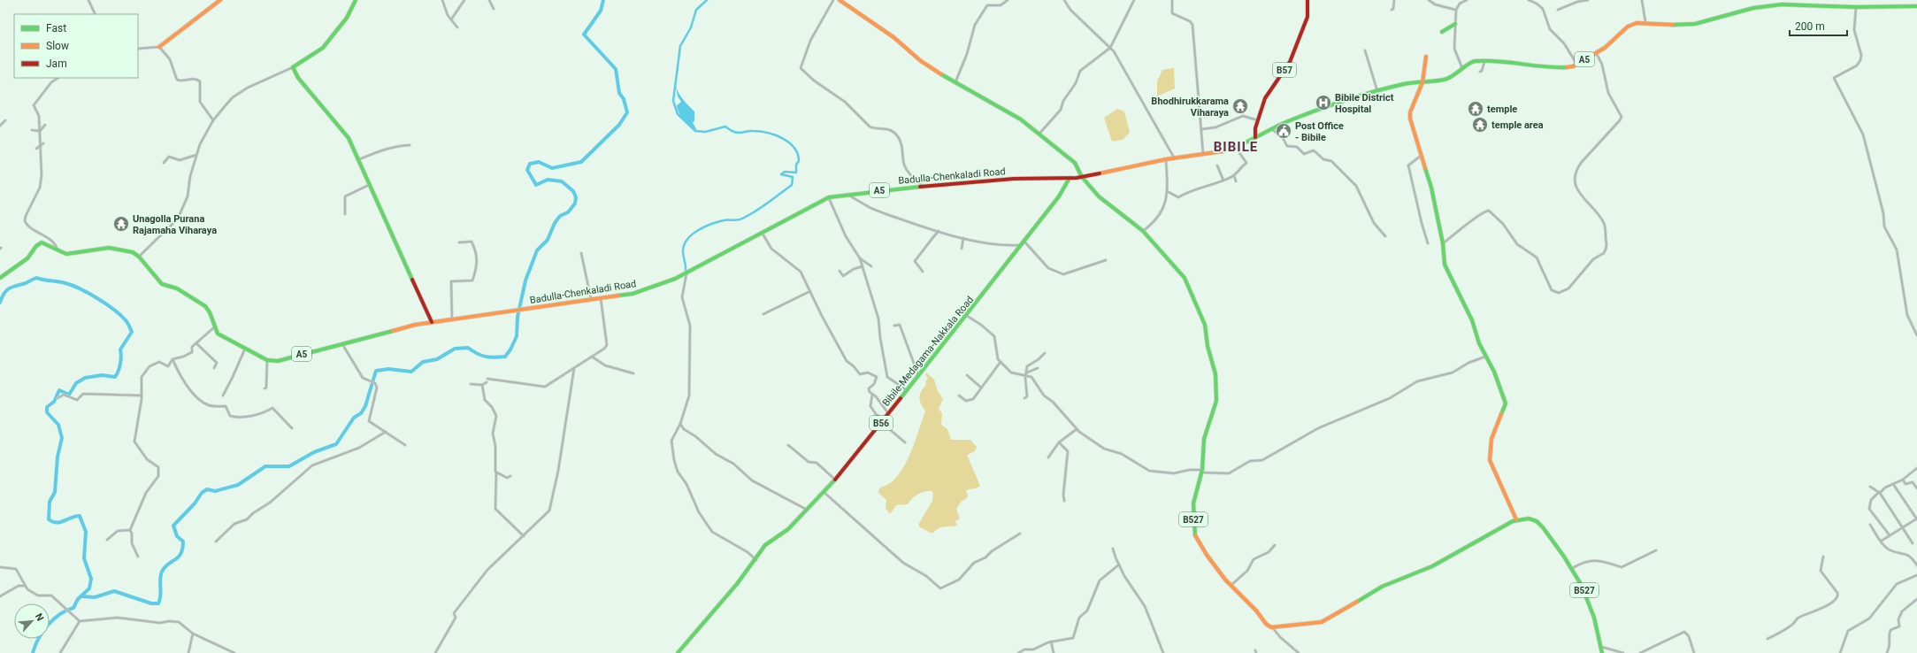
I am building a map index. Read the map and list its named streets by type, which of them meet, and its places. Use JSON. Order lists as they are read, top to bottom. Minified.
{"streets":{"main road":["A5","B57","Badulla-Chenkaladi Road","Bibile-Medagama-Nakkala Road","B56","B527"]},"crossings":[["B57","Badulla-Chenkaladi Road"],["Badulla-Chenkaladi Road","Bibile-Medagama-Nakkala Road"],["Badulla-Chenkaladi Road","B527"]],"districts":["BIBILE"],"places":{"hospital":["Bibile District Hospital"],"temple":["Bhodhirukkarama Viharaya","temple","temple area","Unagolla Purana Rajamaha Viharaya"],"public building":["Post Office - Bibile"]},"legend":["Fast","Slow","Jam"],"scale_bar":"200 m","north":"top right"}
